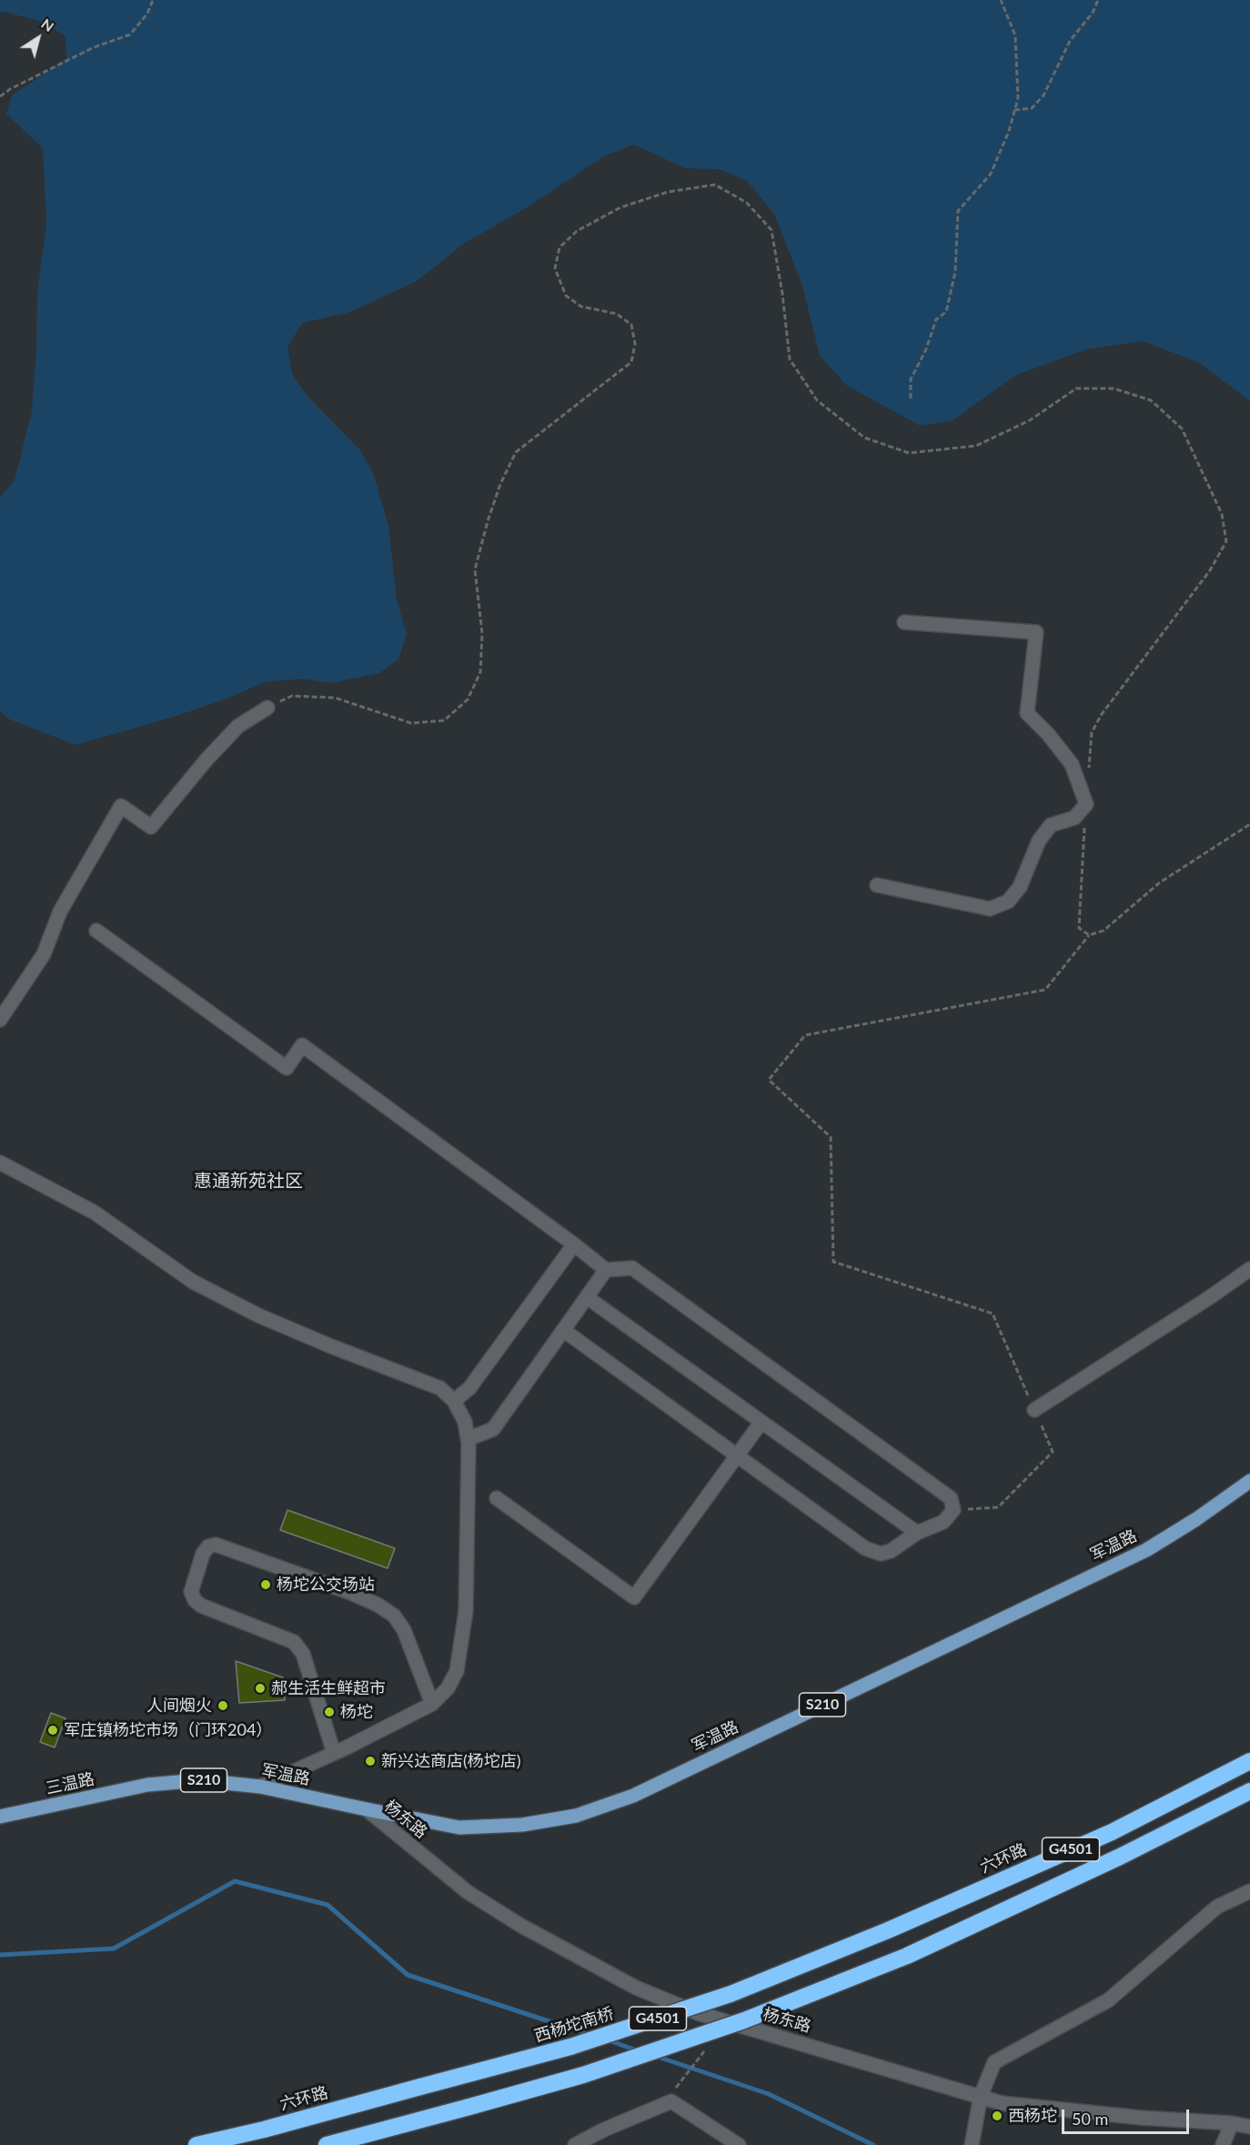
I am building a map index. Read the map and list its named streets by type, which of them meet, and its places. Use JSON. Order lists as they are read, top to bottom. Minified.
{"streets":{"highway":["G4501","六环路","西杨坨南桥"],"main road":["军温路","S210","三温路"],"street":["杨东路"]},"crossings":[["军温路","三温路"],["军温路","杨东路"],["六环路","西杨坨南桥"]],"districts":["惠通新苑社区"],"places":["杨坨公交场站","郝生活生鲜超市","人间烟火","杨坨","军庄镇杨坨市场（门环204）","新兴达商店(杨坨店)","西杨坨"],"scale_bar":"50 m","north":"top right"}
